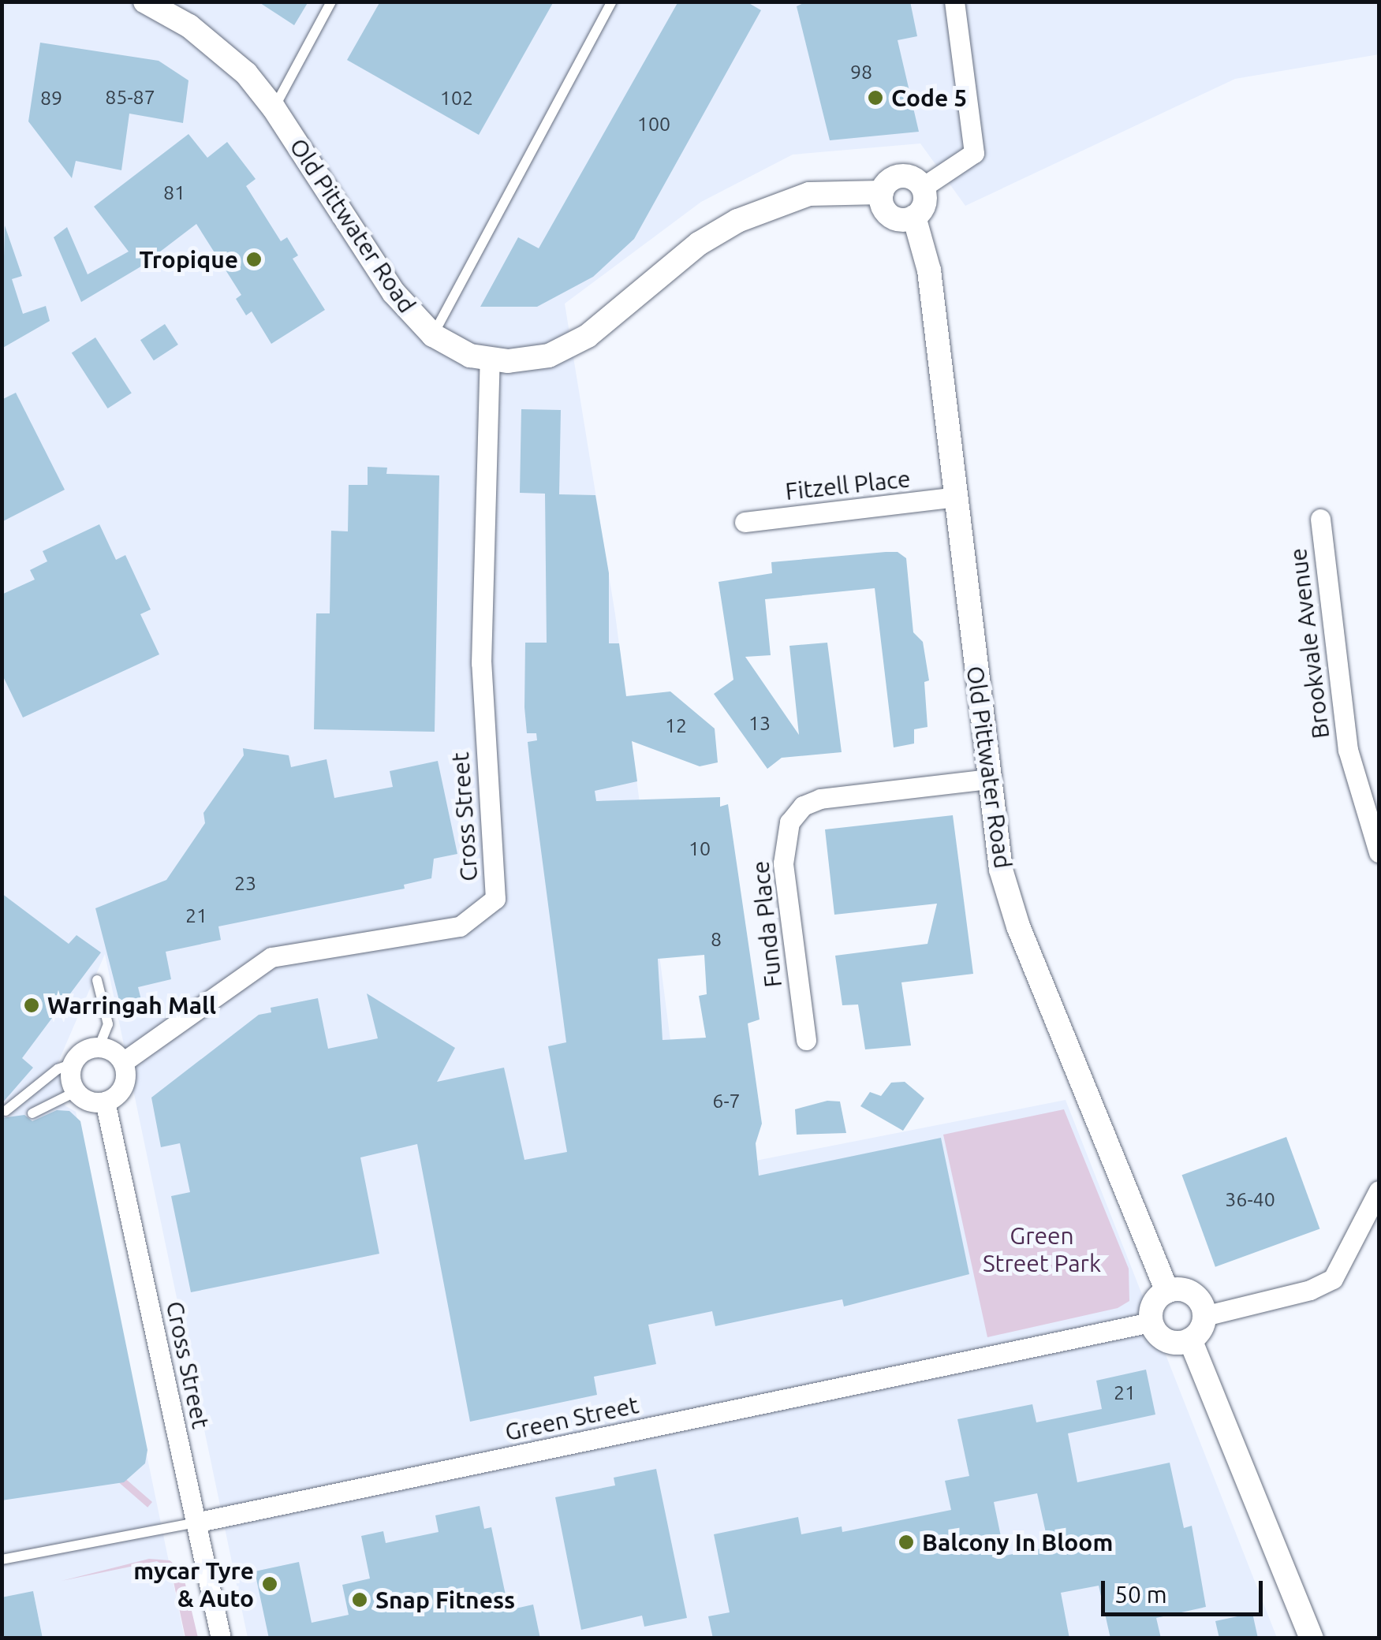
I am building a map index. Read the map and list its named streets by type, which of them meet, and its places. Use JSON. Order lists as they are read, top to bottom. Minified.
{"streets":{"street":["Old Pittwater Road","Fitzell Place","Brookvale Avenue","Cross Street","Funda Place","Green Street"]},"crossings":[["Old Pittwater Road","Fitzell Place"],["Old Pittwater Road","Cross Street"],["Old Pittwater Road","Funda Place"],["Old Pittwater Road","Green Street"],["Cross Street","Green Street"]],"parks":["Green Street Park"],"places":["Code 5","Tropique","Warringah Mall","Balcony In Bloom","mycar Tyre & Auto","Snap Fitness"],"house_numbers":["98","85-87","89","102","100","81","13","12","10","23","21","8","6-7","36-40","21"],"scale_bar":"50 m"}
